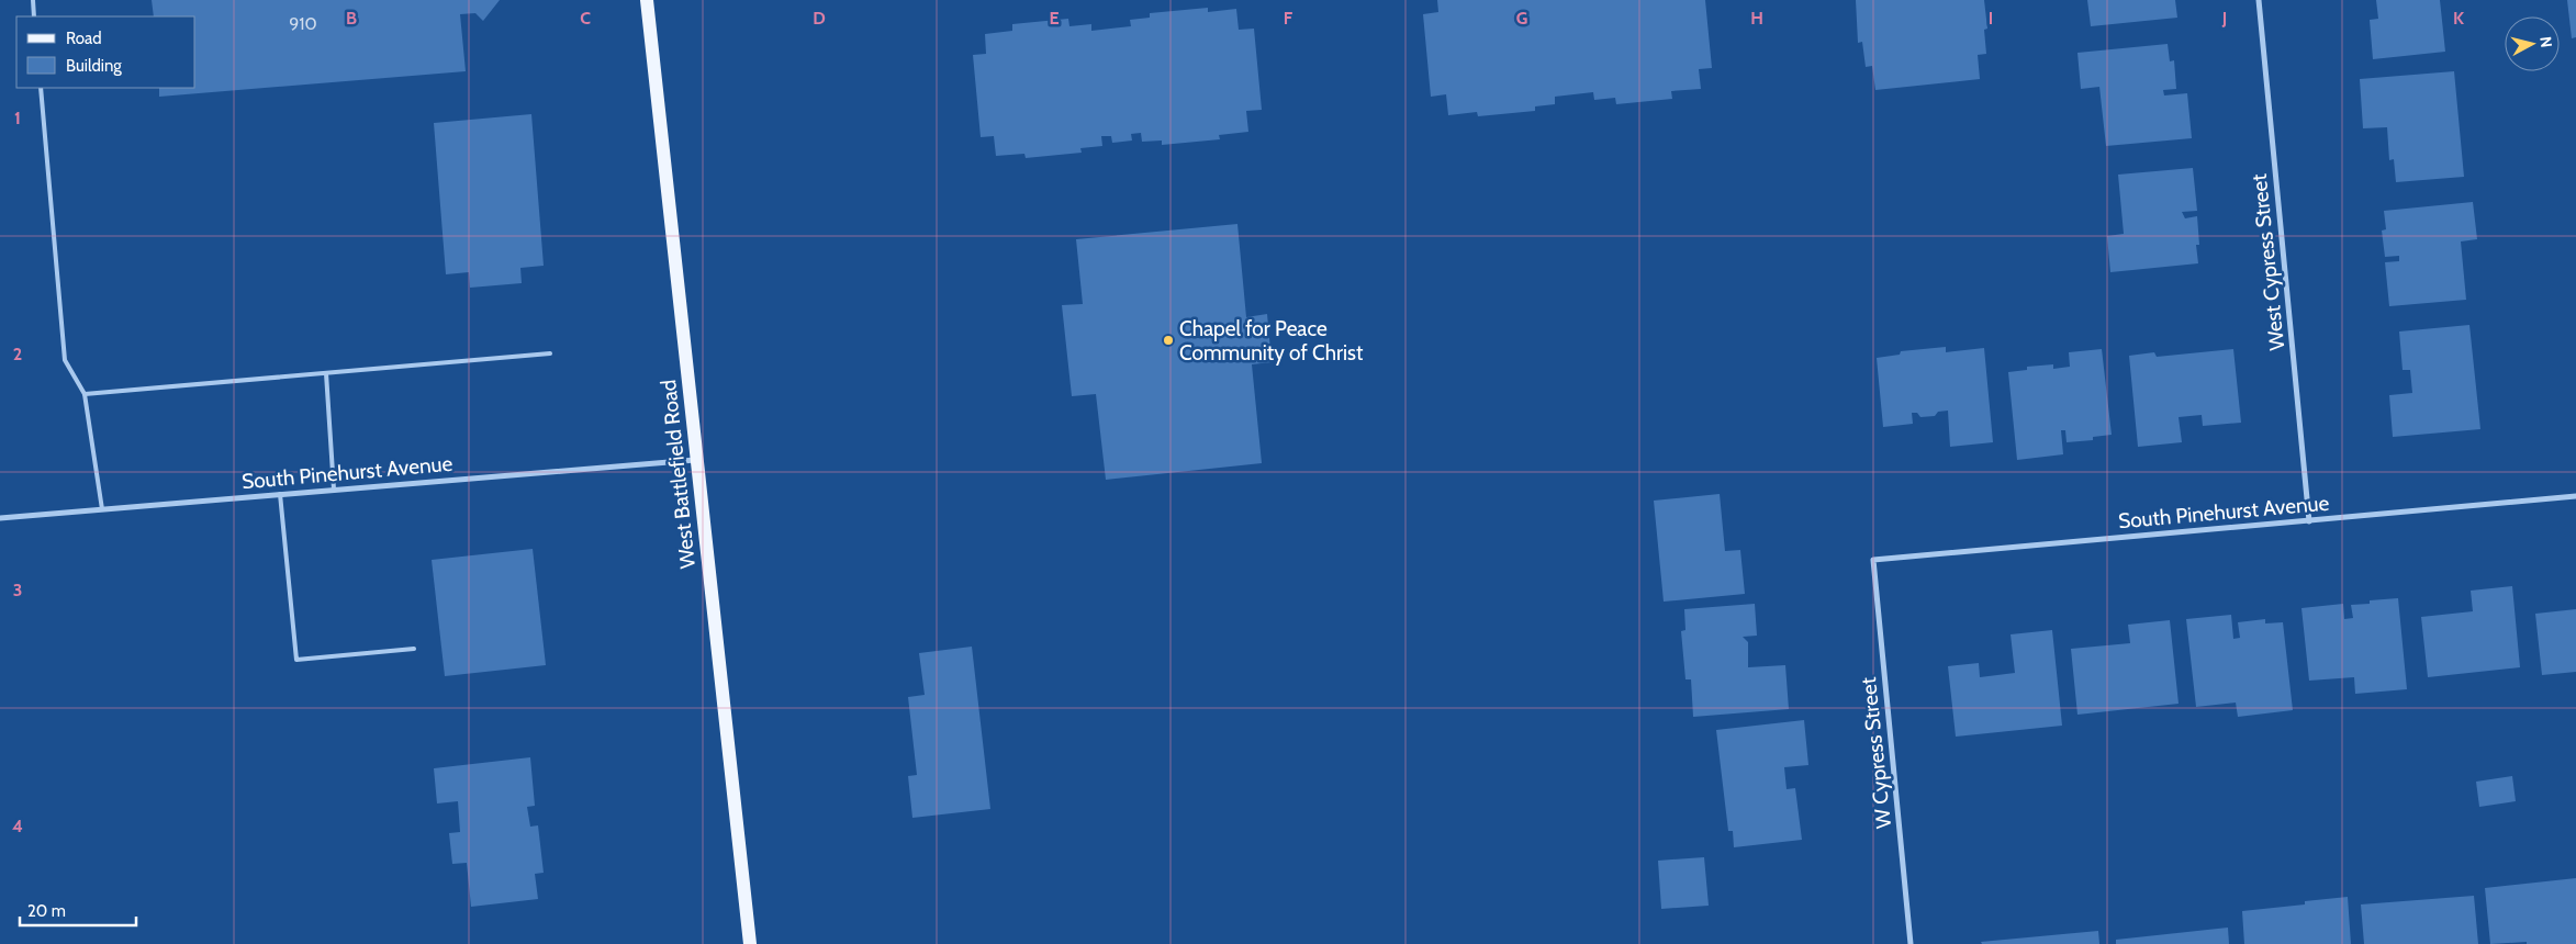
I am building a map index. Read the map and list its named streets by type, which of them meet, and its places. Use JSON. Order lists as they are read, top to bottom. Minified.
{"streets":{"main road":["West Battlefield Road"],"street":["West Cypress Street","South Pinehurst Avenue","W Cypress Street"]},"crossings":[["West Cypress Street","South Pinehurst Avenue"],["South Pinehurst Avenue","West Battlefield Road"],["South Pinehurst Avenue","W Cypress Street"]],"places":["Chapel for Peace Community of Christ"],"house_numbers":["910"],"legend":["Road","Building"],"scale_bar":"20 m","north":"right","grid":{"columns":["B","C","D","E","F","G","H","I","J","K"],"rows":["1","2","3","4"]}}
